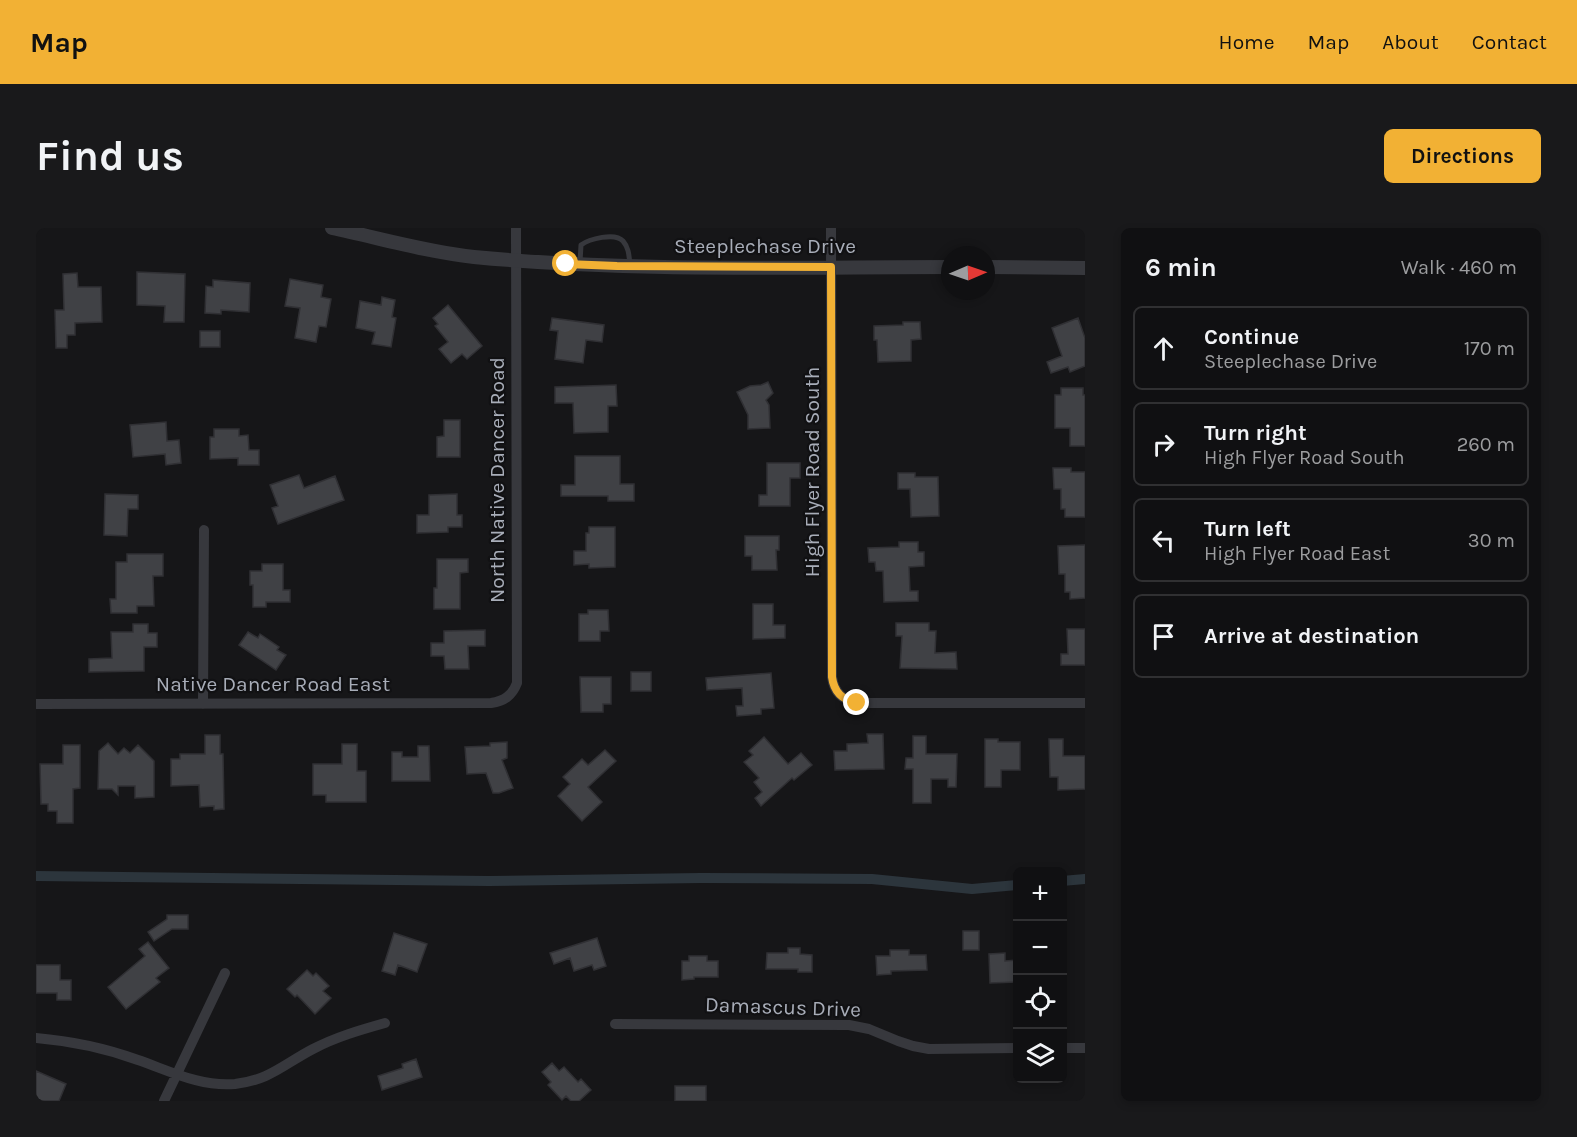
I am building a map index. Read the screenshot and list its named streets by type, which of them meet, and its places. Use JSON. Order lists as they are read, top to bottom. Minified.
{"streets":{"street":["Steeplechase Drive","High Flyer Road South","North Native Dancer Road","Native Dancer Road East","Damascus Drive"]},"crossings":[["Steeplechase Drive","High Flyer Road South"],["Steeplechase Drive","North Native Dancer Road"],["North Native Dancer Road","Native Dancer Road East"]],"north":"right","page":{"header":"Map","nav":["Home","Map","About","Contact"],"buttons":"Directions","title":"Find us","heading":["6 min","Walk · 460 m"],"list":[["Continue","Steeplechase Drive","170 m"],["Turn right","High Flyer Road South","260 m"],["Turn left","High Flyer Road East","30 m"],"Arrive at destination"],"map_buttons":["+","−"]}}
